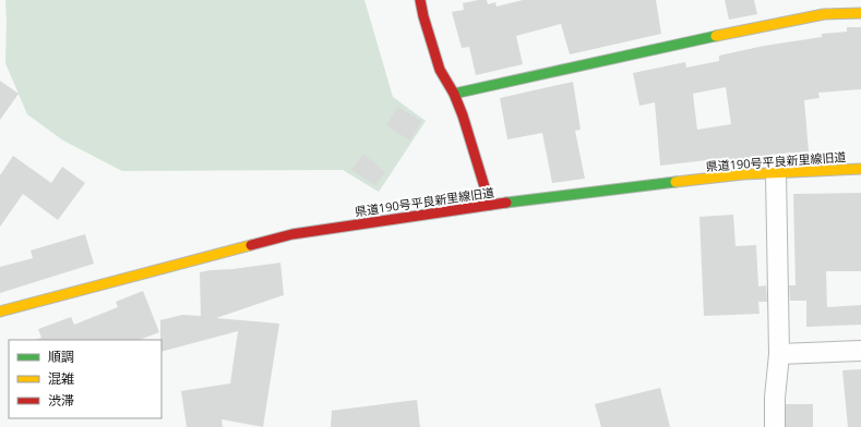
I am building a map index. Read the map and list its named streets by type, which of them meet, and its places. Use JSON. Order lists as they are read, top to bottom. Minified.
{"streets":{"street":["県道190号平良新里線旧道"]},"legend":["順調","混雑","渋滞"]}
